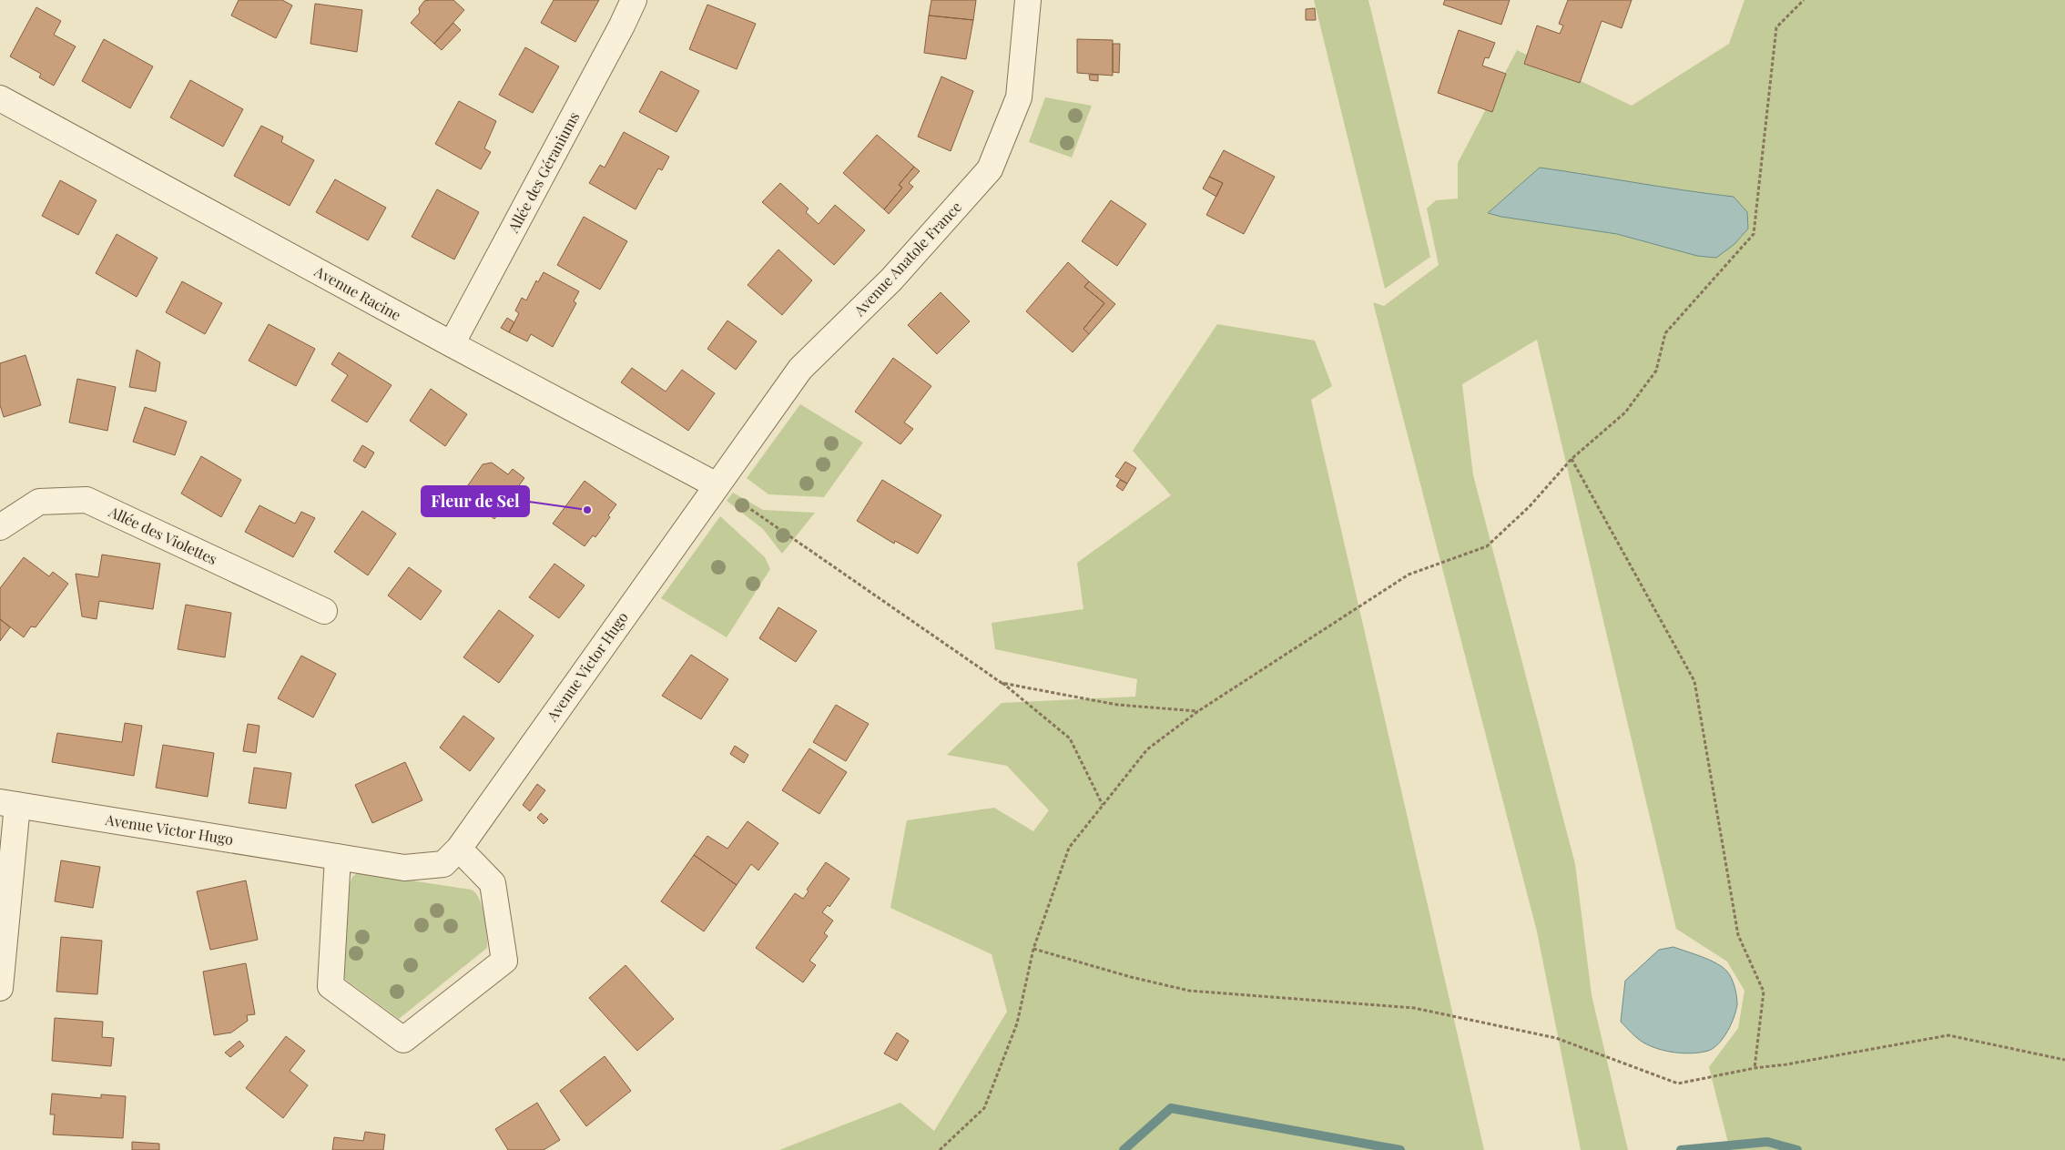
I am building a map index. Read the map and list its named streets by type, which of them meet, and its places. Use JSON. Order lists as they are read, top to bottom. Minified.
{"streets":{"street":["Allée des Géraniums","Avenue Anatole France","Avenue Racine","Allée des Violettes","Avenue Victor Hugo"]},"crossings":[["Allée des Géraniums","Avenue Racine"],["Avenue Anatole France","Avenue Racine"],["Avenue Anatole France","Avenue Victor Hugo"],["Avenue Racine","Avenue Victor Hugo"]],"places":["Fleur de Sel"]}
